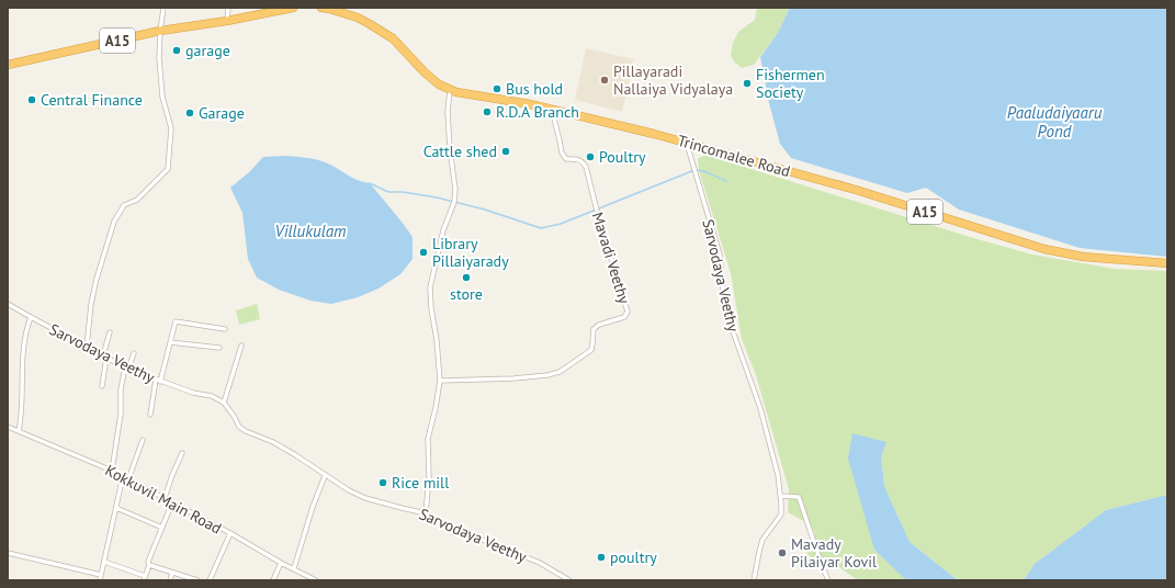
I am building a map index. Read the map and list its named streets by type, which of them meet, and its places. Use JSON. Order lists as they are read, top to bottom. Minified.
{"streets":{"highway":["A15","Trincomalee Road"],"street":["Mavadi Veethy","Sarvodaya Veethy","Kokkuvil Main Road"]},"crossings":[["Trincomalee Road","Mavadi Veethy"],["Trincomalee Road","Sarvodaya Veethy"]],"water":["Paaludaiyaaru Pond","Villukulam"],"places":["garage","Pillayaradi Nallaiya Vidyalaya","Fishermen Society","Bus hold","Central Finance","R.D.A Branch","Garage","Cattle shed","Poultry","Library Pillaiyarady","store","Rice mill","Mavady Pilaiyar Kovil","poultry"]}
